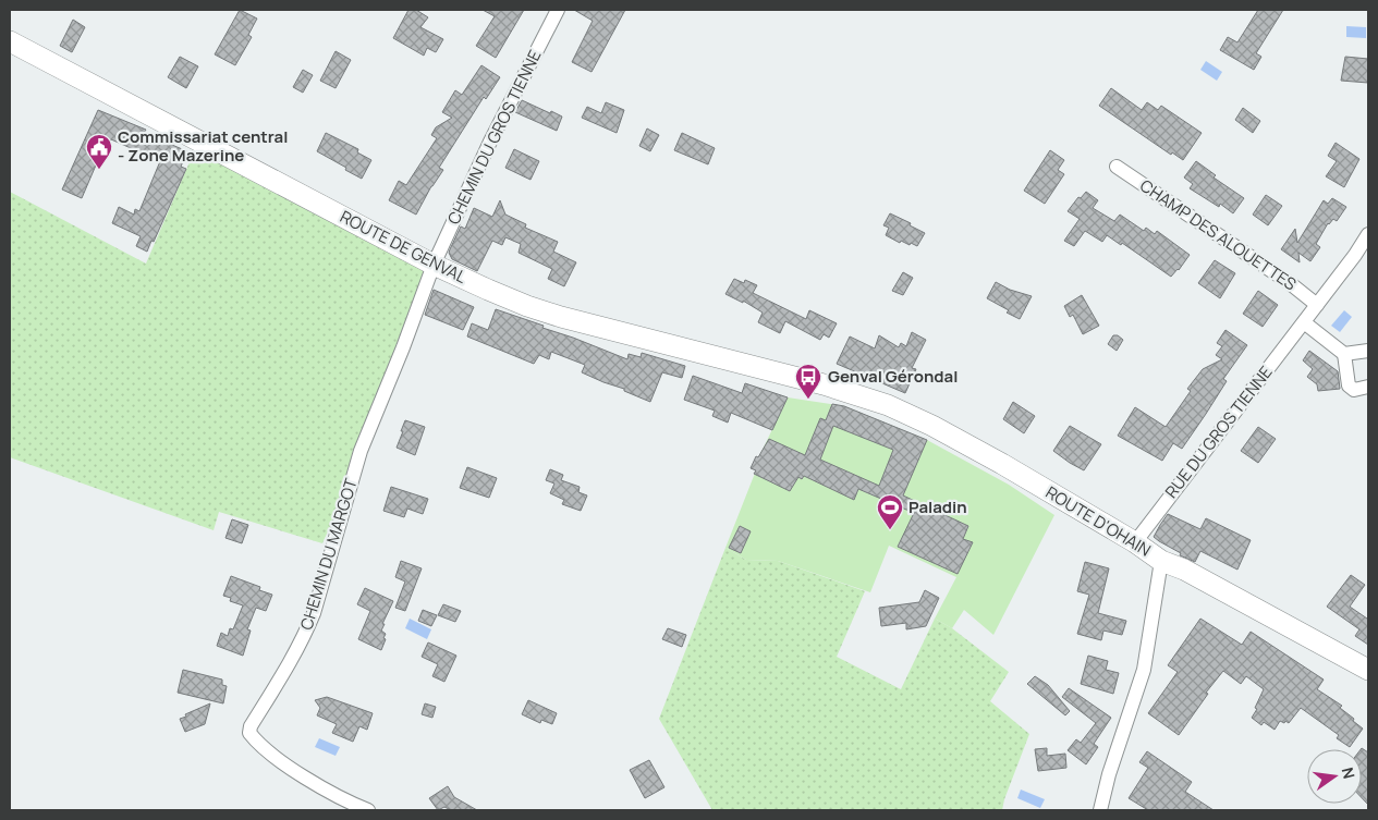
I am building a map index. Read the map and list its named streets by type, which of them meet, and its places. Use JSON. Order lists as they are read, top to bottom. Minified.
{"streets":{"main road":["ROUTE DE GENVAL","ROUTE D'OHAIN"],"street":["CHEMIN DU GROS TIENNE","CHAMP DES ALOUETTES","RUE DU GROS TIENNE","CHEMIN DU MARGOT"]},"crossings":[["CHEMIN DU GROS TIENNE","ROUTE DE GENVAL"],["CHEMIN DU GROS TIENNE","CHEMIN DU MARGOT"],["CHAMP DES ALOUETTES","RUE DU GROS TIENNE"],["ROUTE DE GENVAL","ROUTE D'OHAIN"],["ROUTE DE GENVAL","CHEMIN DU MARGOT"],["RUE DU GROS TIENNE","ROUTE D'OHAIN"]],"places":{"public building":["Commissariat central - Zone Mazerine"],"bus stop":["Genval Gérondal"],"sports":["Paladin"]},"north":"right"}
